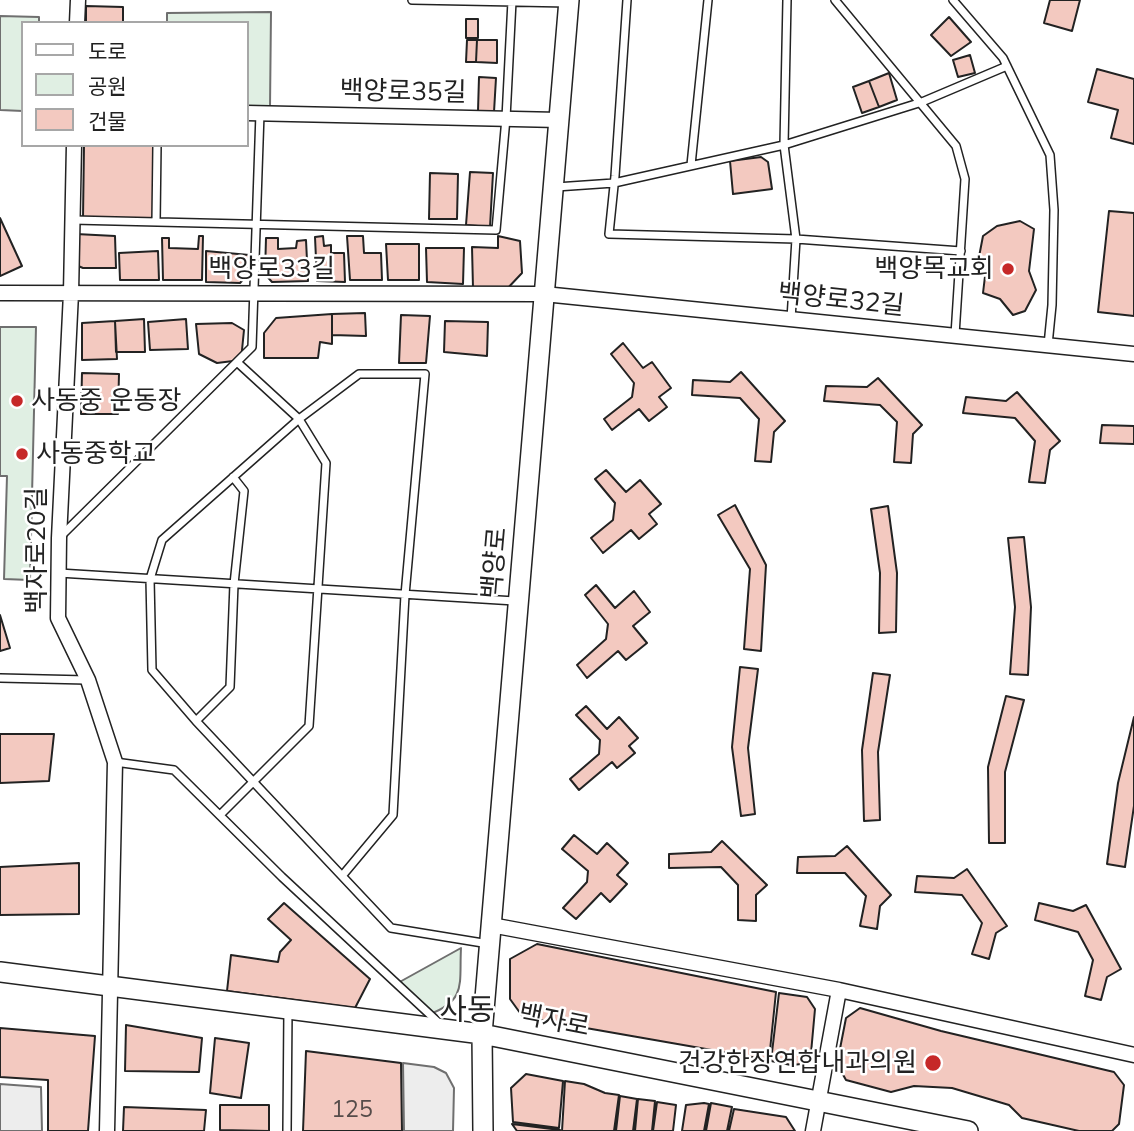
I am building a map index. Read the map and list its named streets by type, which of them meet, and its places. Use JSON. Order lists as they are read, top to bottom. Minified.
{"streets":{"street":["백양로35길","백양로33길","백양로32길","백자로20길","백양로","백자로"]},"crossings":[["백양로35길","백양로"],["백양로33길","백양로32길"],["백양로33길","백자로20길"],["백양로33길","백양로"],["백양로32길","백양로"],["백자로20길","백자로"],["백양로","백자로"]],"districts":["사동"],"places":["백양목교회","사동중 운동장","사동중학교","건강한장연합내과의원"],"house_numbers":["125"],"legend":["도로","공원","건물"]}
